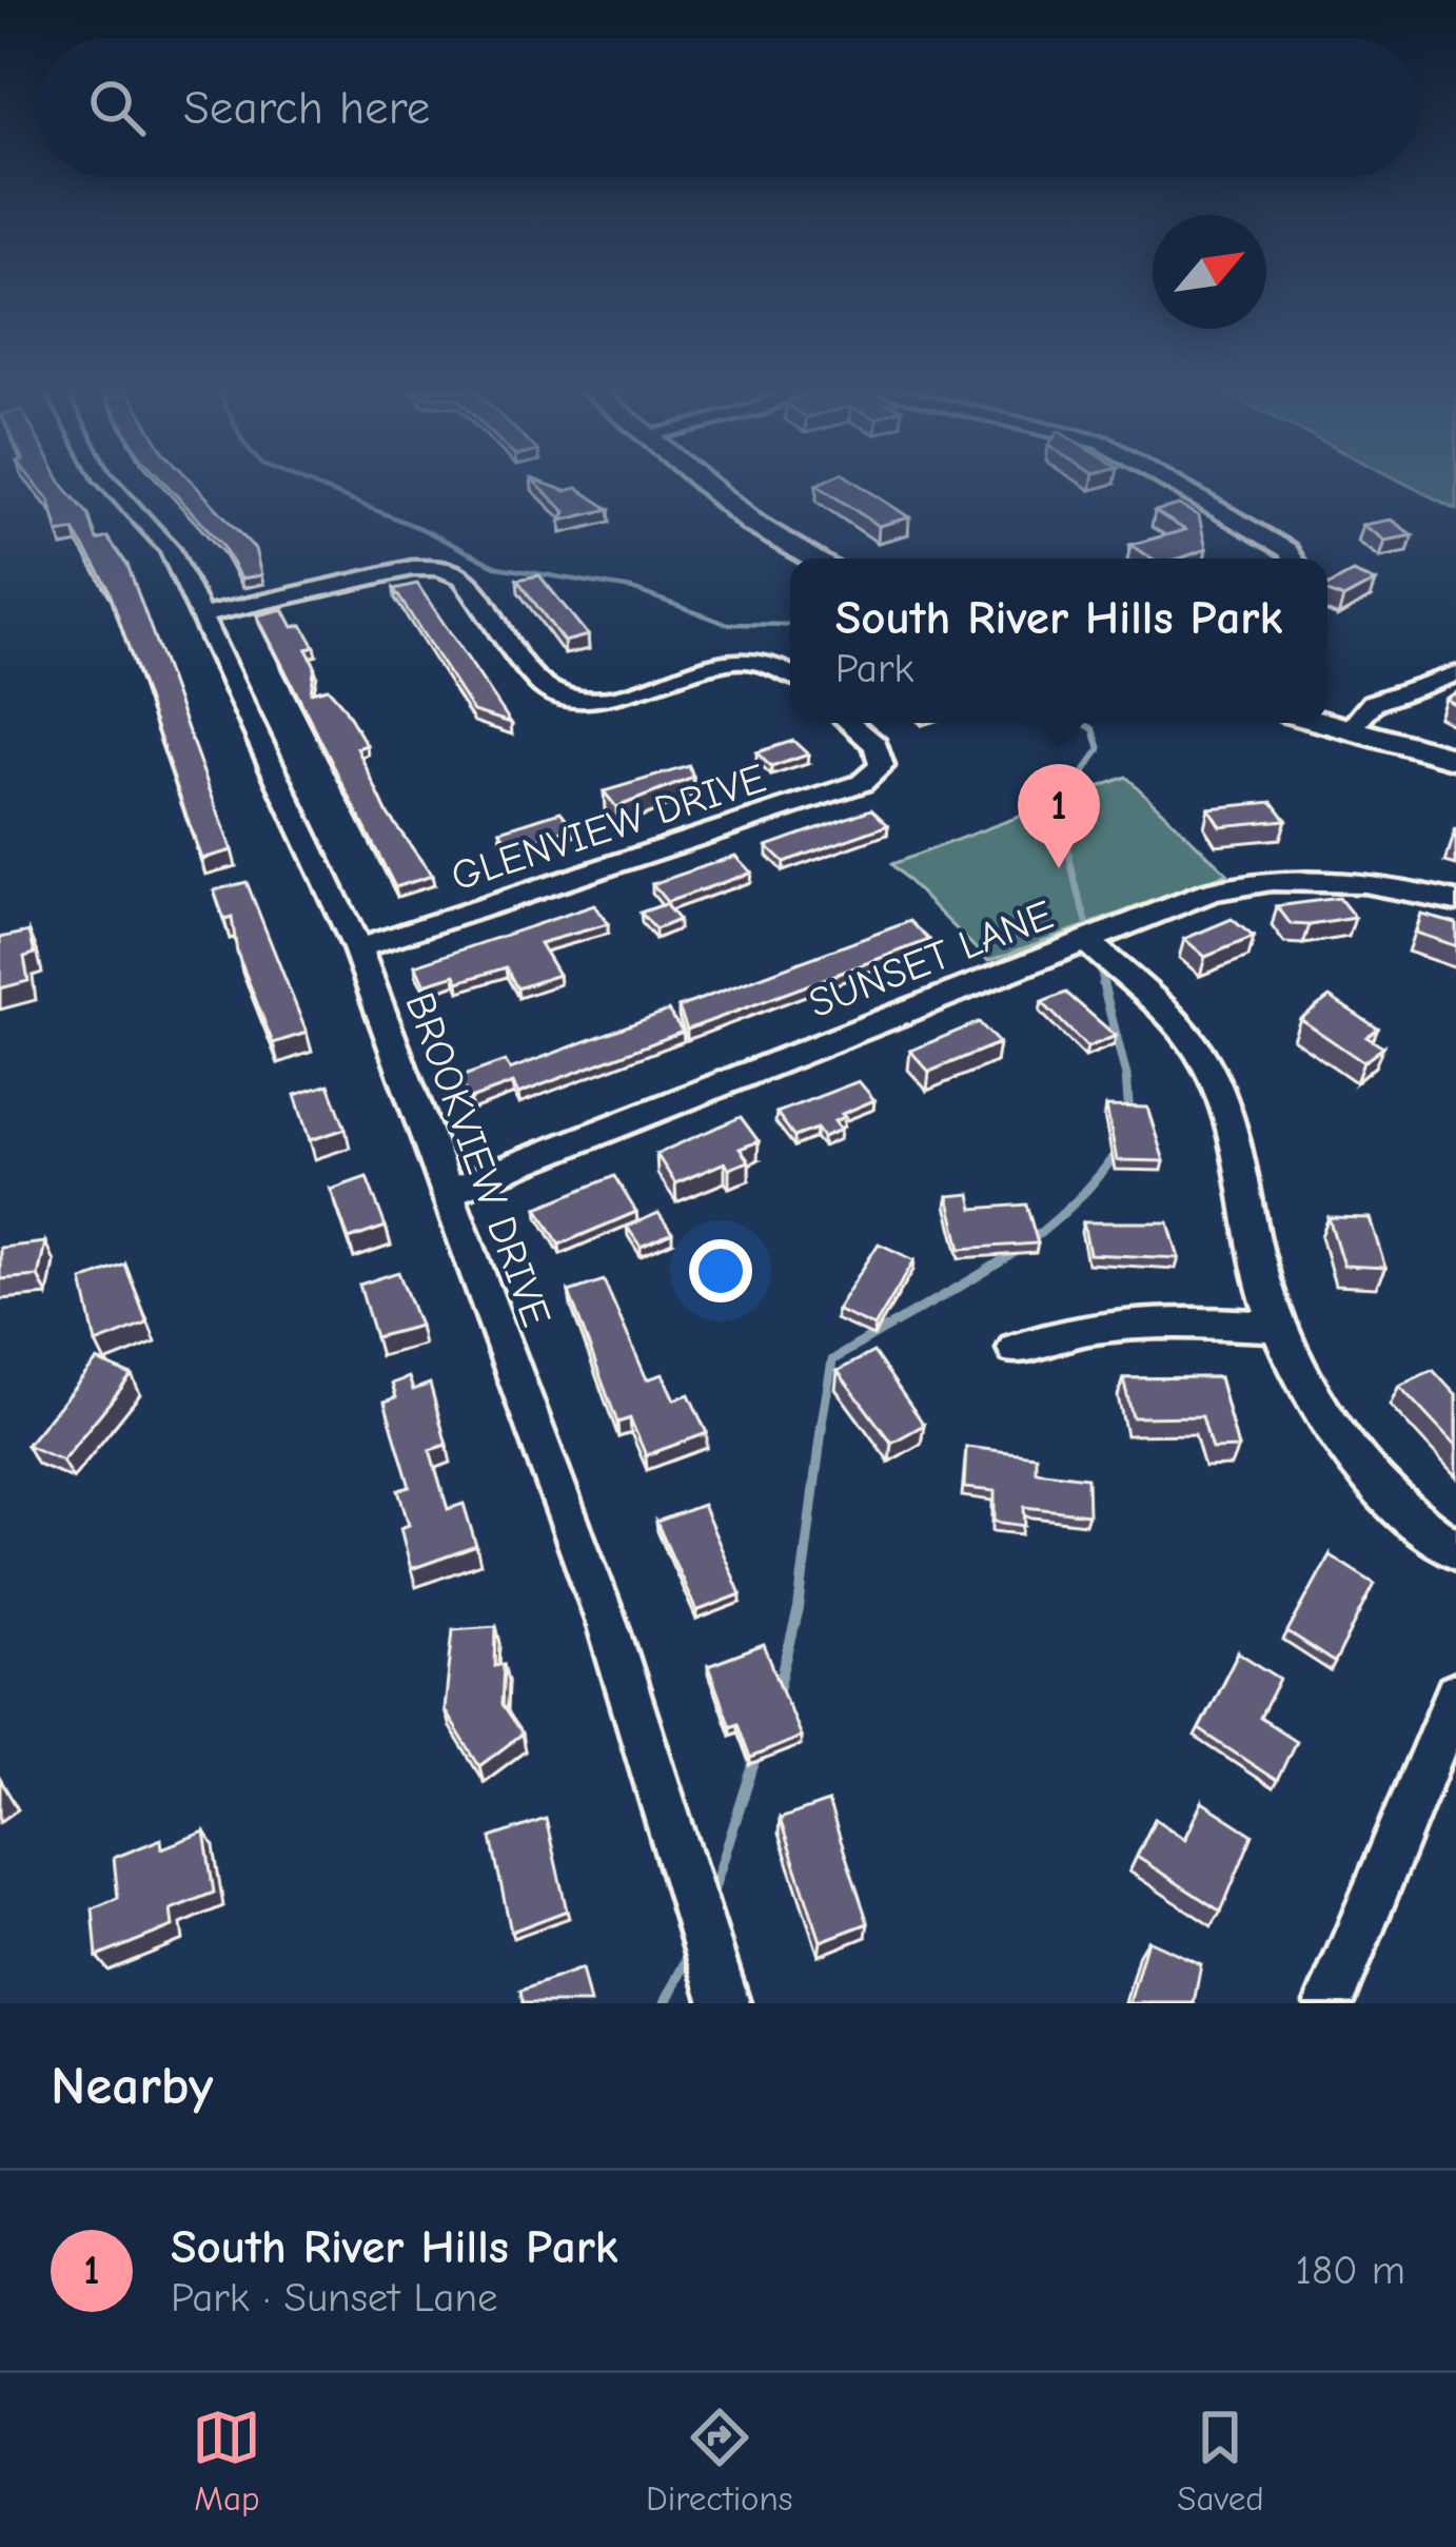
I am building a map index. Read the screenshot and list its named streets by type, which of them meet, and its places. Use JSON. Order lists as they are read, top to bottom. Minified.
{"streets":{"street":["GLENVIEW DRIVE","SUNSET LANE","BROOKVIEW DRIVE"]},"crossings":[["GLENVIEW DRIVE","BROOKVIEW DRIVE"],["SUNSET LANE","BROOKVIEW DRIVE"]],"north":"top right","page":{"search":"Search here","popup":["South River Hills Park","Park"],"pins":"1","heading":"Nearby","list":[{"mark":"1","name":"South River Hills Park","note":"Park · Sunset Lane","value":"180 m"}],"nav":["Map","Directions","Saved"]}}
